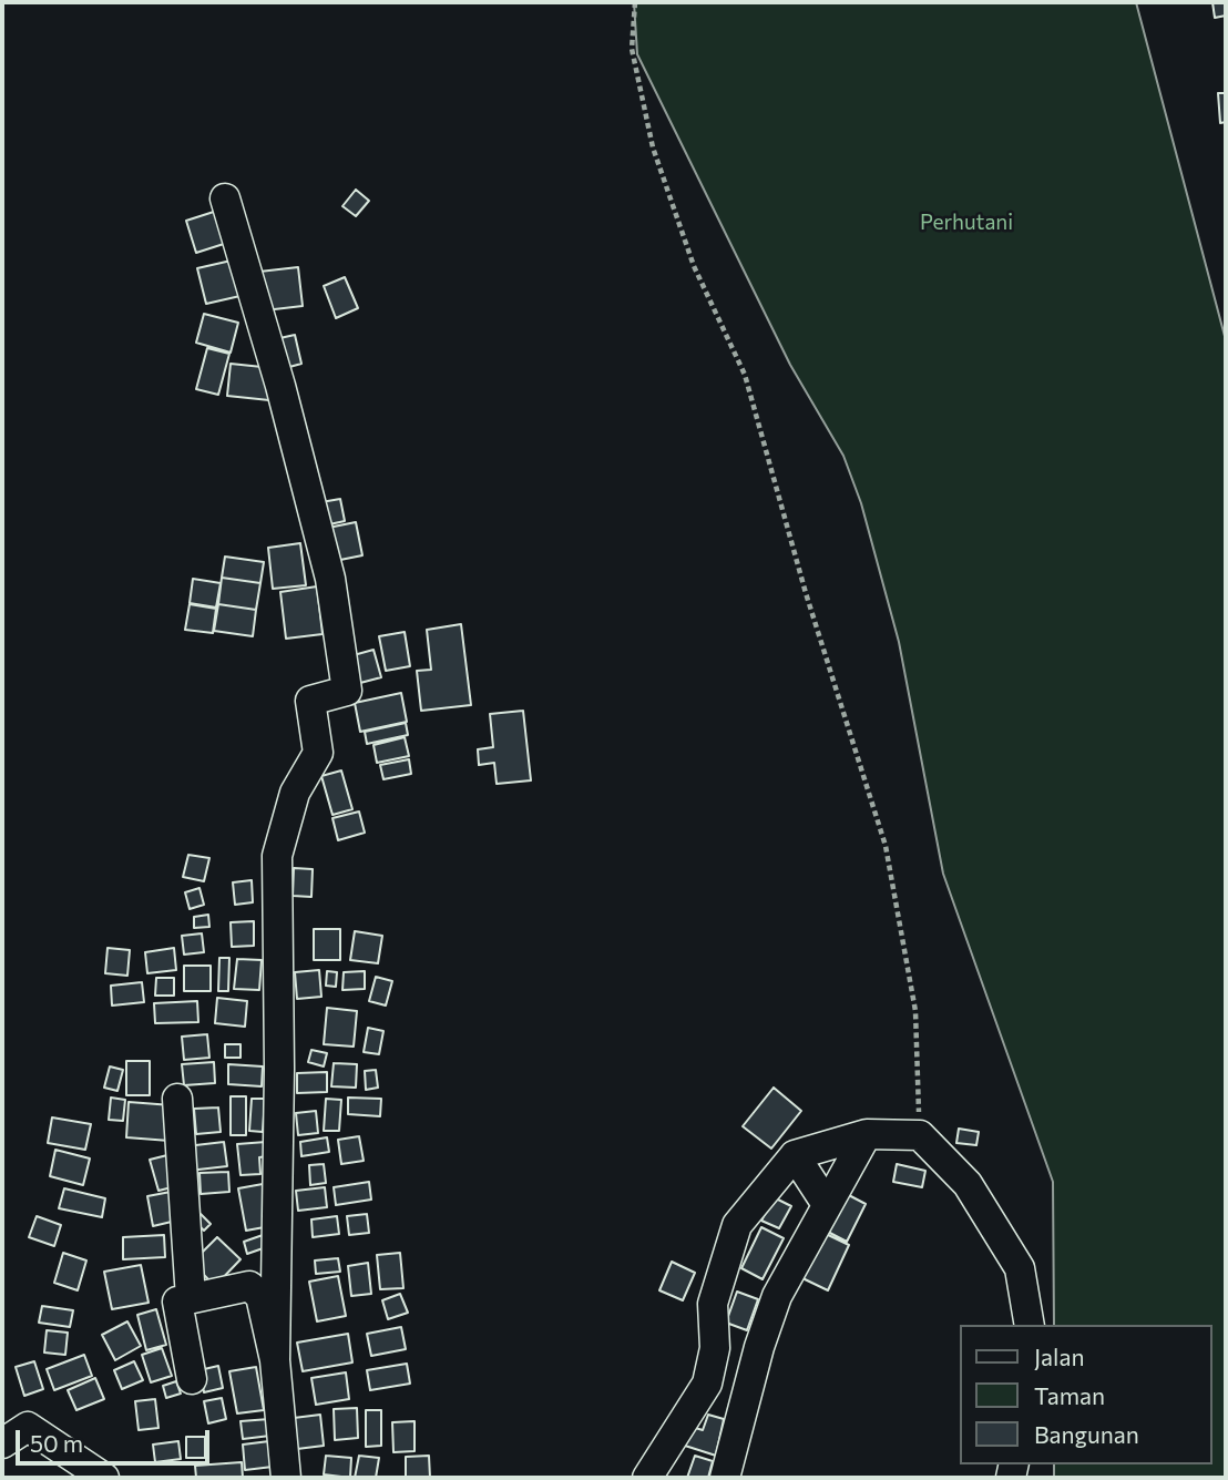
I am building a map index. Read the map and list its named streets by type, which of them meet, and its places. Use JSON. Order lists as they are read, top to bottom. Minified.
{"parks":["Perhutani"],"legend":["Jalan","Taman","Bangunan"],"scale_bar":"50 m"}
